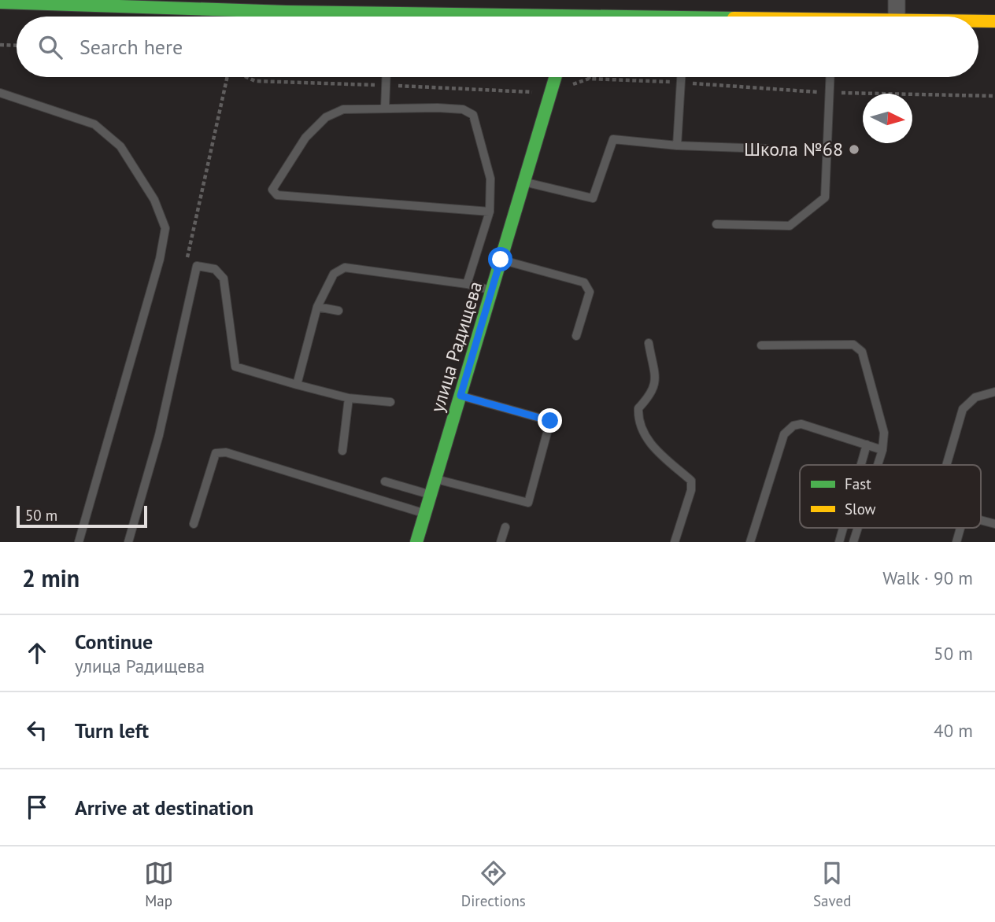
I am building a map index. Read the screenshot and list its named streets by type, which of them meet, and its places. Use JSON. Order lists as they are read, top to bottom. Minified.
{"streets":{"main road":["улица Радищева"]},"places":["Школа №68"],"legend":["Fast","Slow"],"scale_bar":"50 m","north":"right","page":{"search":"Search here","scale":"50 m","heading":["2 min","Walk · 90 m"],"list":[["Continue","улица Радищева","50 m"],["Turn left","40 m"],"Arrive at destination"],"nav":["Map","Directions","Saved"]}}
